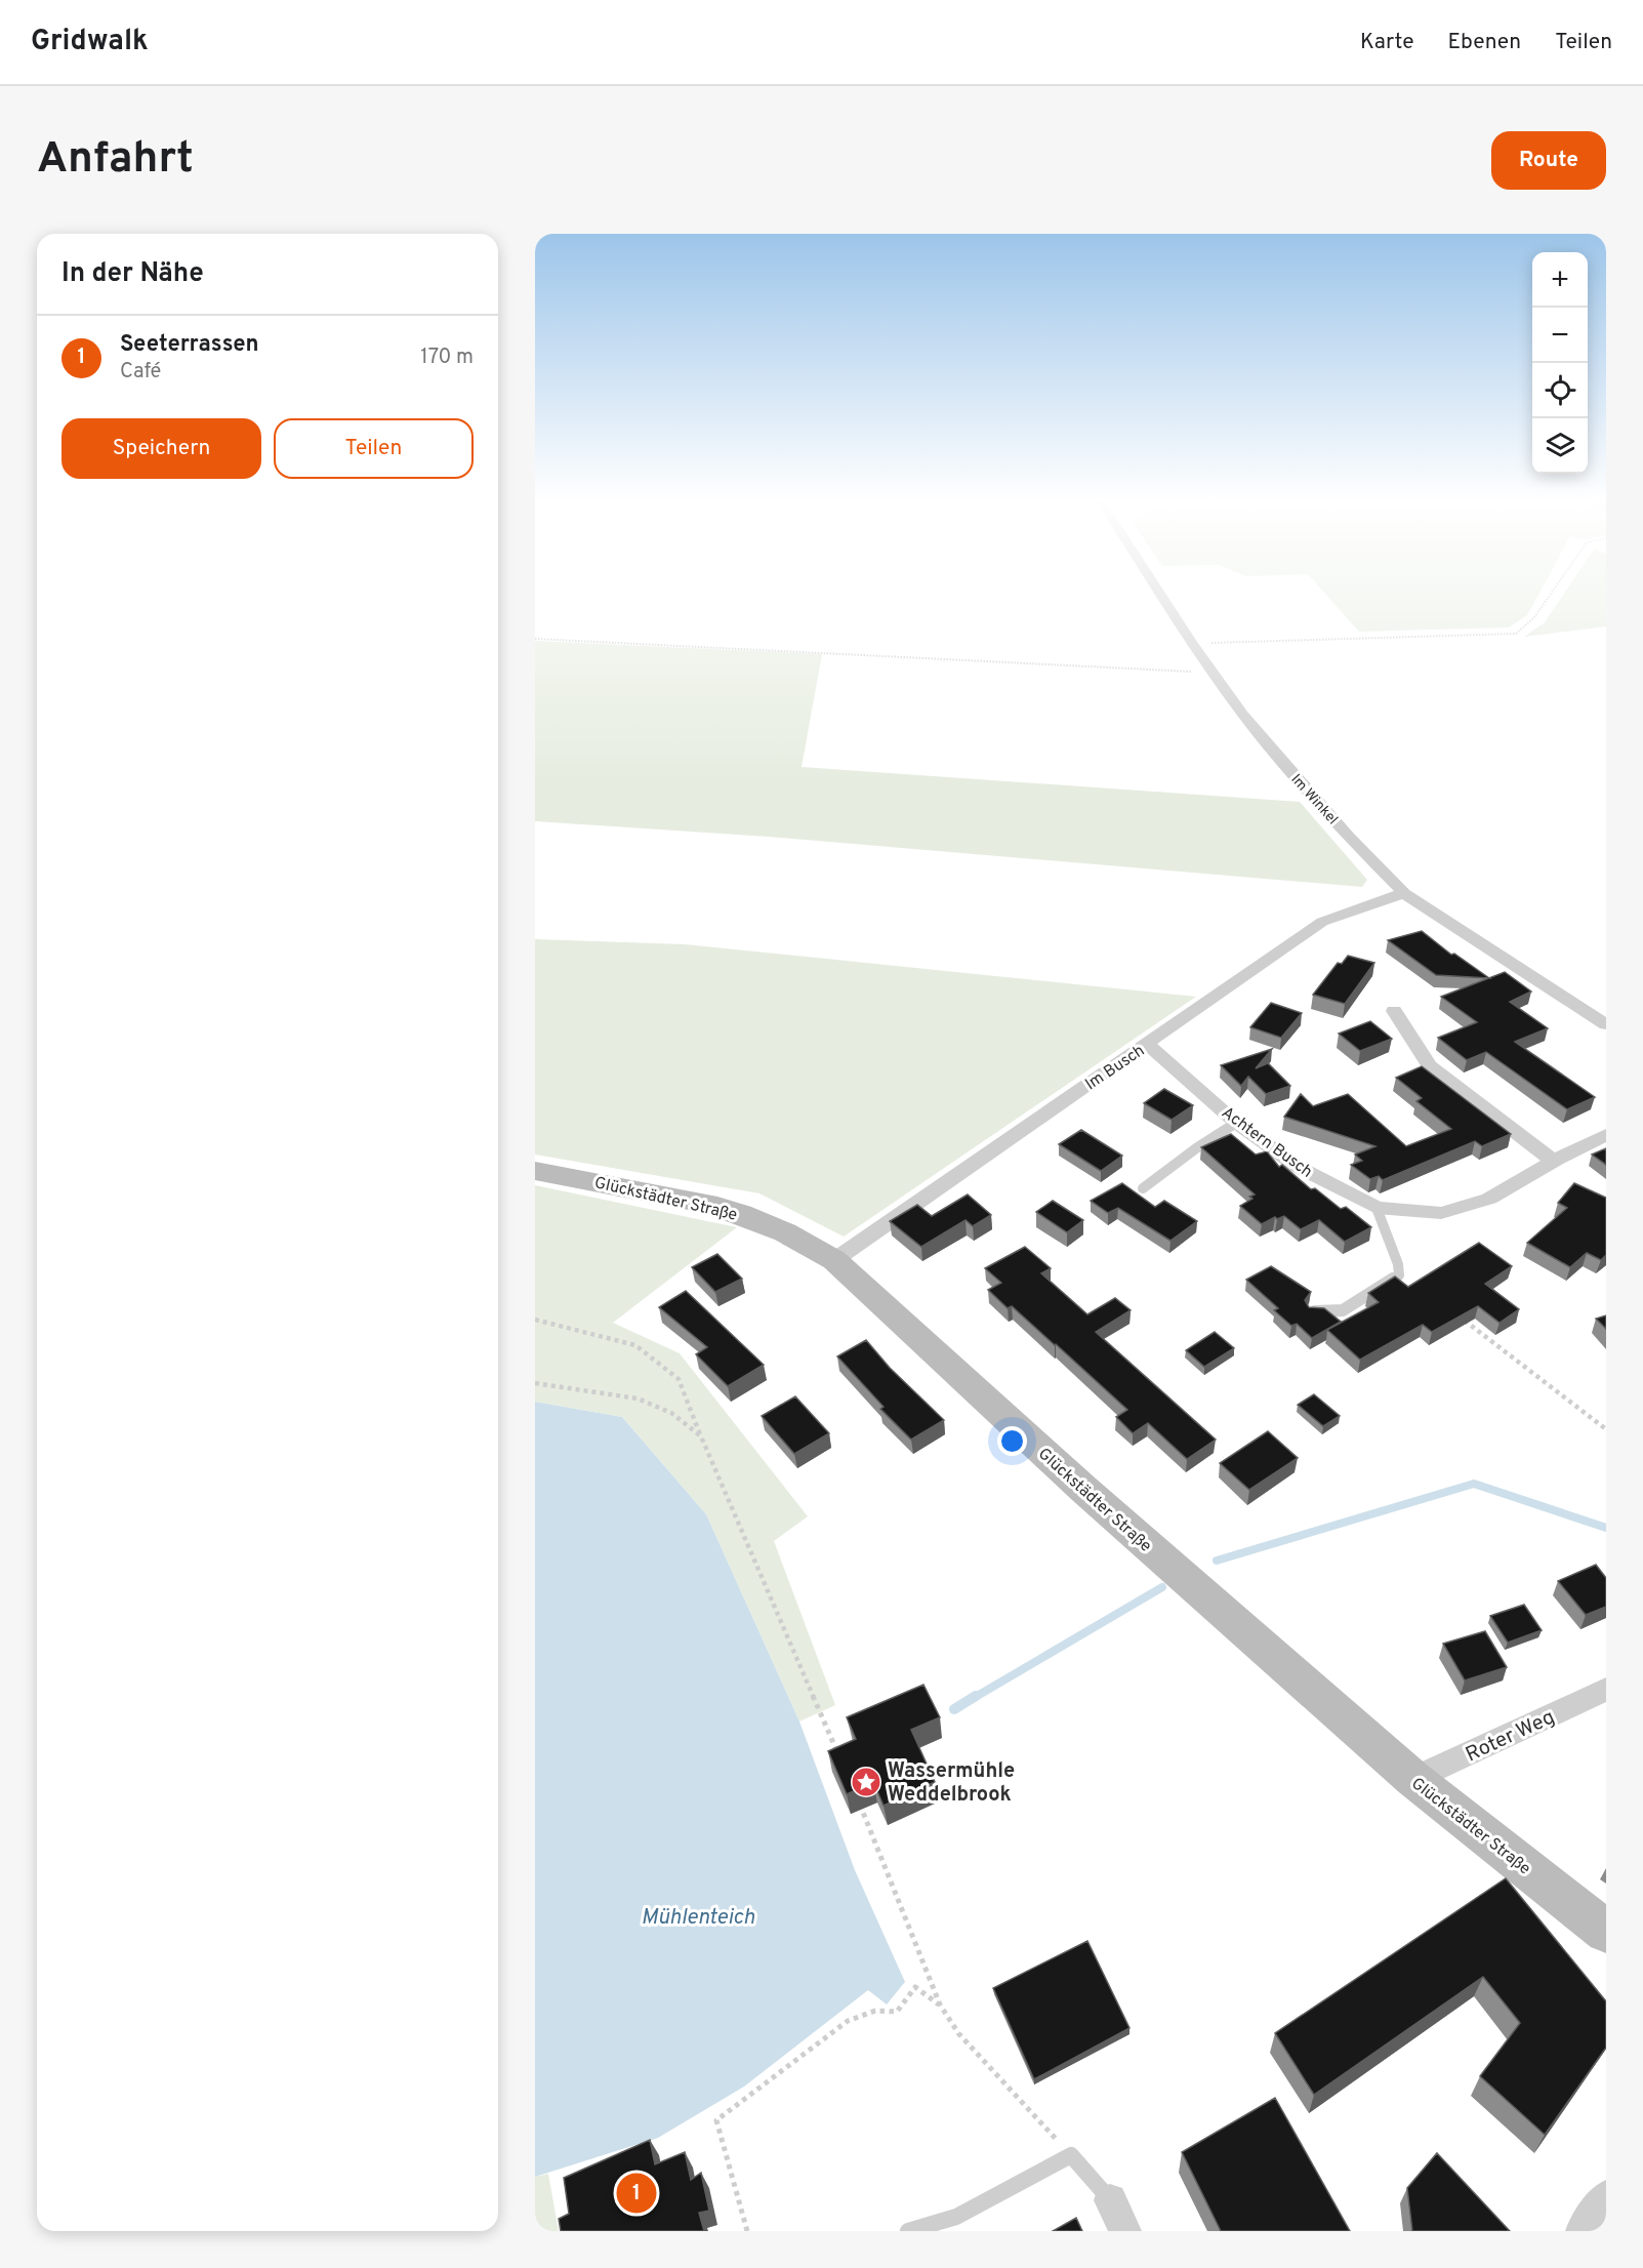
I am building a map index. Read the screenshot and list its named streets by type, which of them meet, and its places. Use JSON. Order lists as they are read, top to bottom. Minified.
{"streets":{"street":["Im Winkel","Im Busch","Achtern Busch","Glückstädter Straße","Roter Weg"]},"crossings":[["Im Winkel","Im Busch"],["Im Busch","Achtern Busch"],["Im Busch","Glückstädter Straße"],["Glückstädter Straße","Roter Weg"]],"water":["Mühlenteich"],"places":{"place":["Wassermühle Weddelbrook"]},"page":{"header":"Gridwalk","nav":["Karte","Ebenen","Teilen"],"buttons":["Route",["Speichern","Teilen"]],"title":"Anfahrt","heading":"In der Nähe","map_buttons":["+","−"],"list":[{"mark":"1","name":"Seeterrassen","note":"Café","value":"170 m"}],"pins":"1"}}
